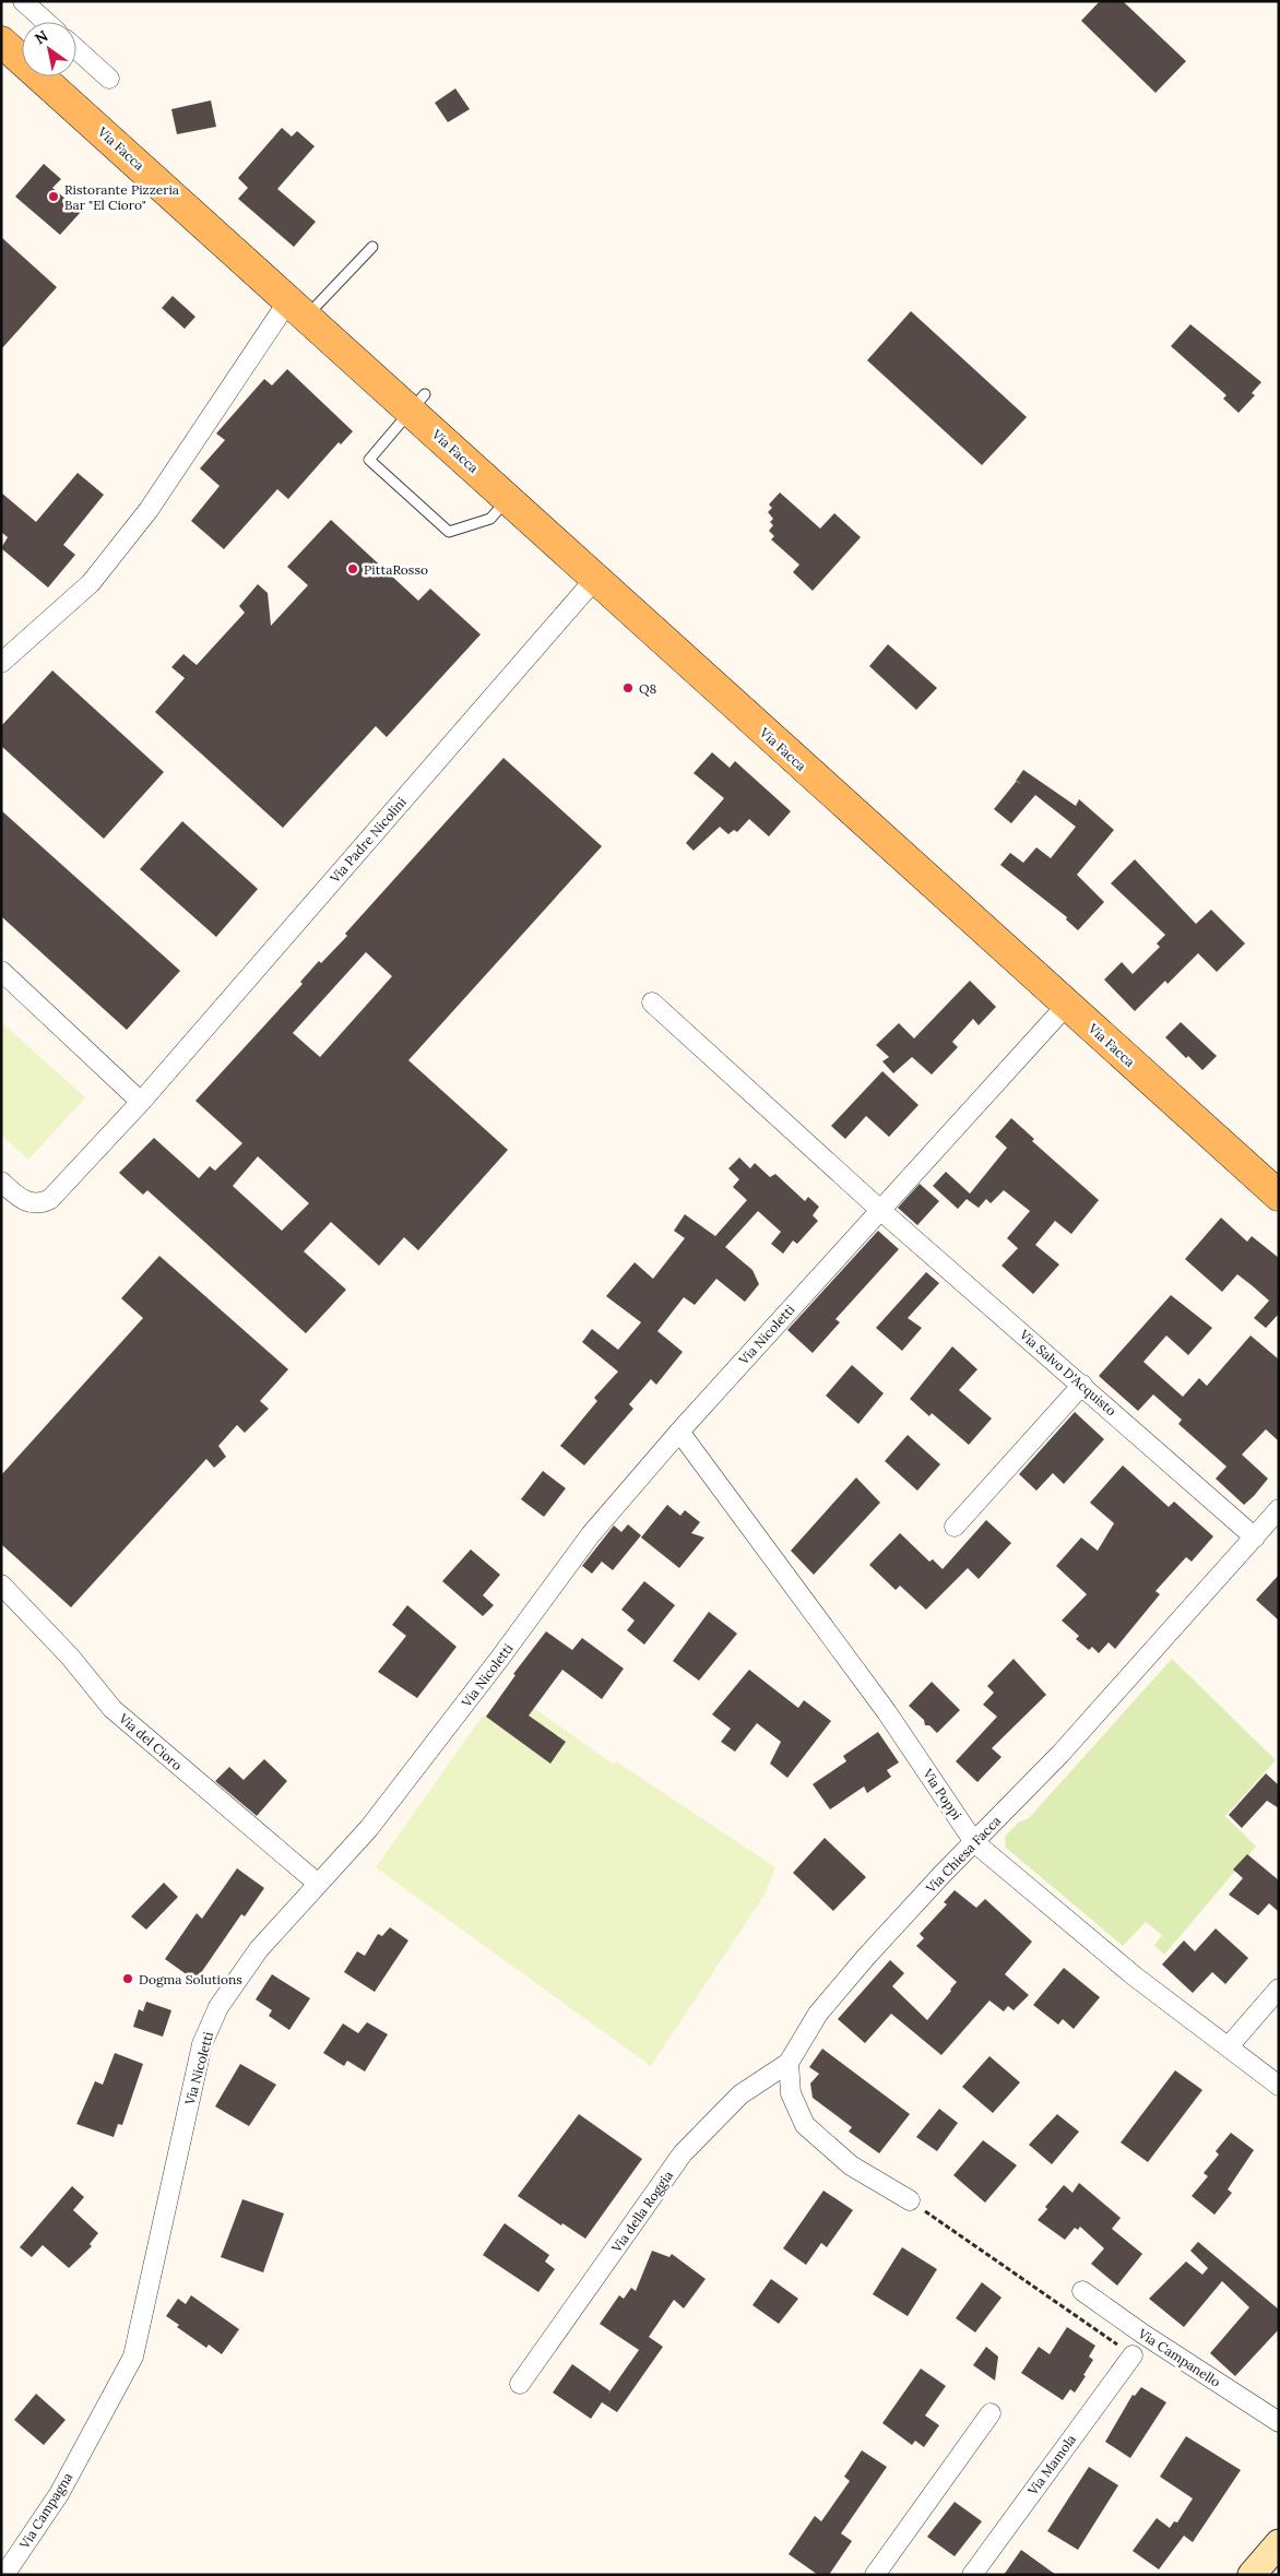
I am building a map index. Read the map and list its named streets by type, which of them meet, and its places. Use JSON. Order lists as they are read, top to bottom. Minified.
{"streets":{"main road":["Via Facca"],"street":["Via Padre Nicolini","Via Nicoletti","Via Salvo D'Acquisto","Via del Cioro","Via Poppi","Via Chiesa Facca","Via della Roggia","Via Campanello","Via Mamola","Via Campagna"]},"crossings":[["Via Facca","Via Padre Nicolini"],["Via Facca","Via Nicoletti"],["Via Nicoletti","Via Salvo D'Acquisto"],["Via Nicoletti","Via del Cioro"],["Via Nicoletti","Via Poppi"],["Via Nicoletti","Via Campagna"],["Via Salvo D'Acquisto","Via Chiesa Facca"],["Via Poppi","Via Chiesa Facca"],["Via Chiesa Facca","Via della Roggia"]],"places":["Ristorante Pizzeria Bar \"El Cioro\"","PittaRosso","Q8","Dogma Solutions"],"north":"top left"}
